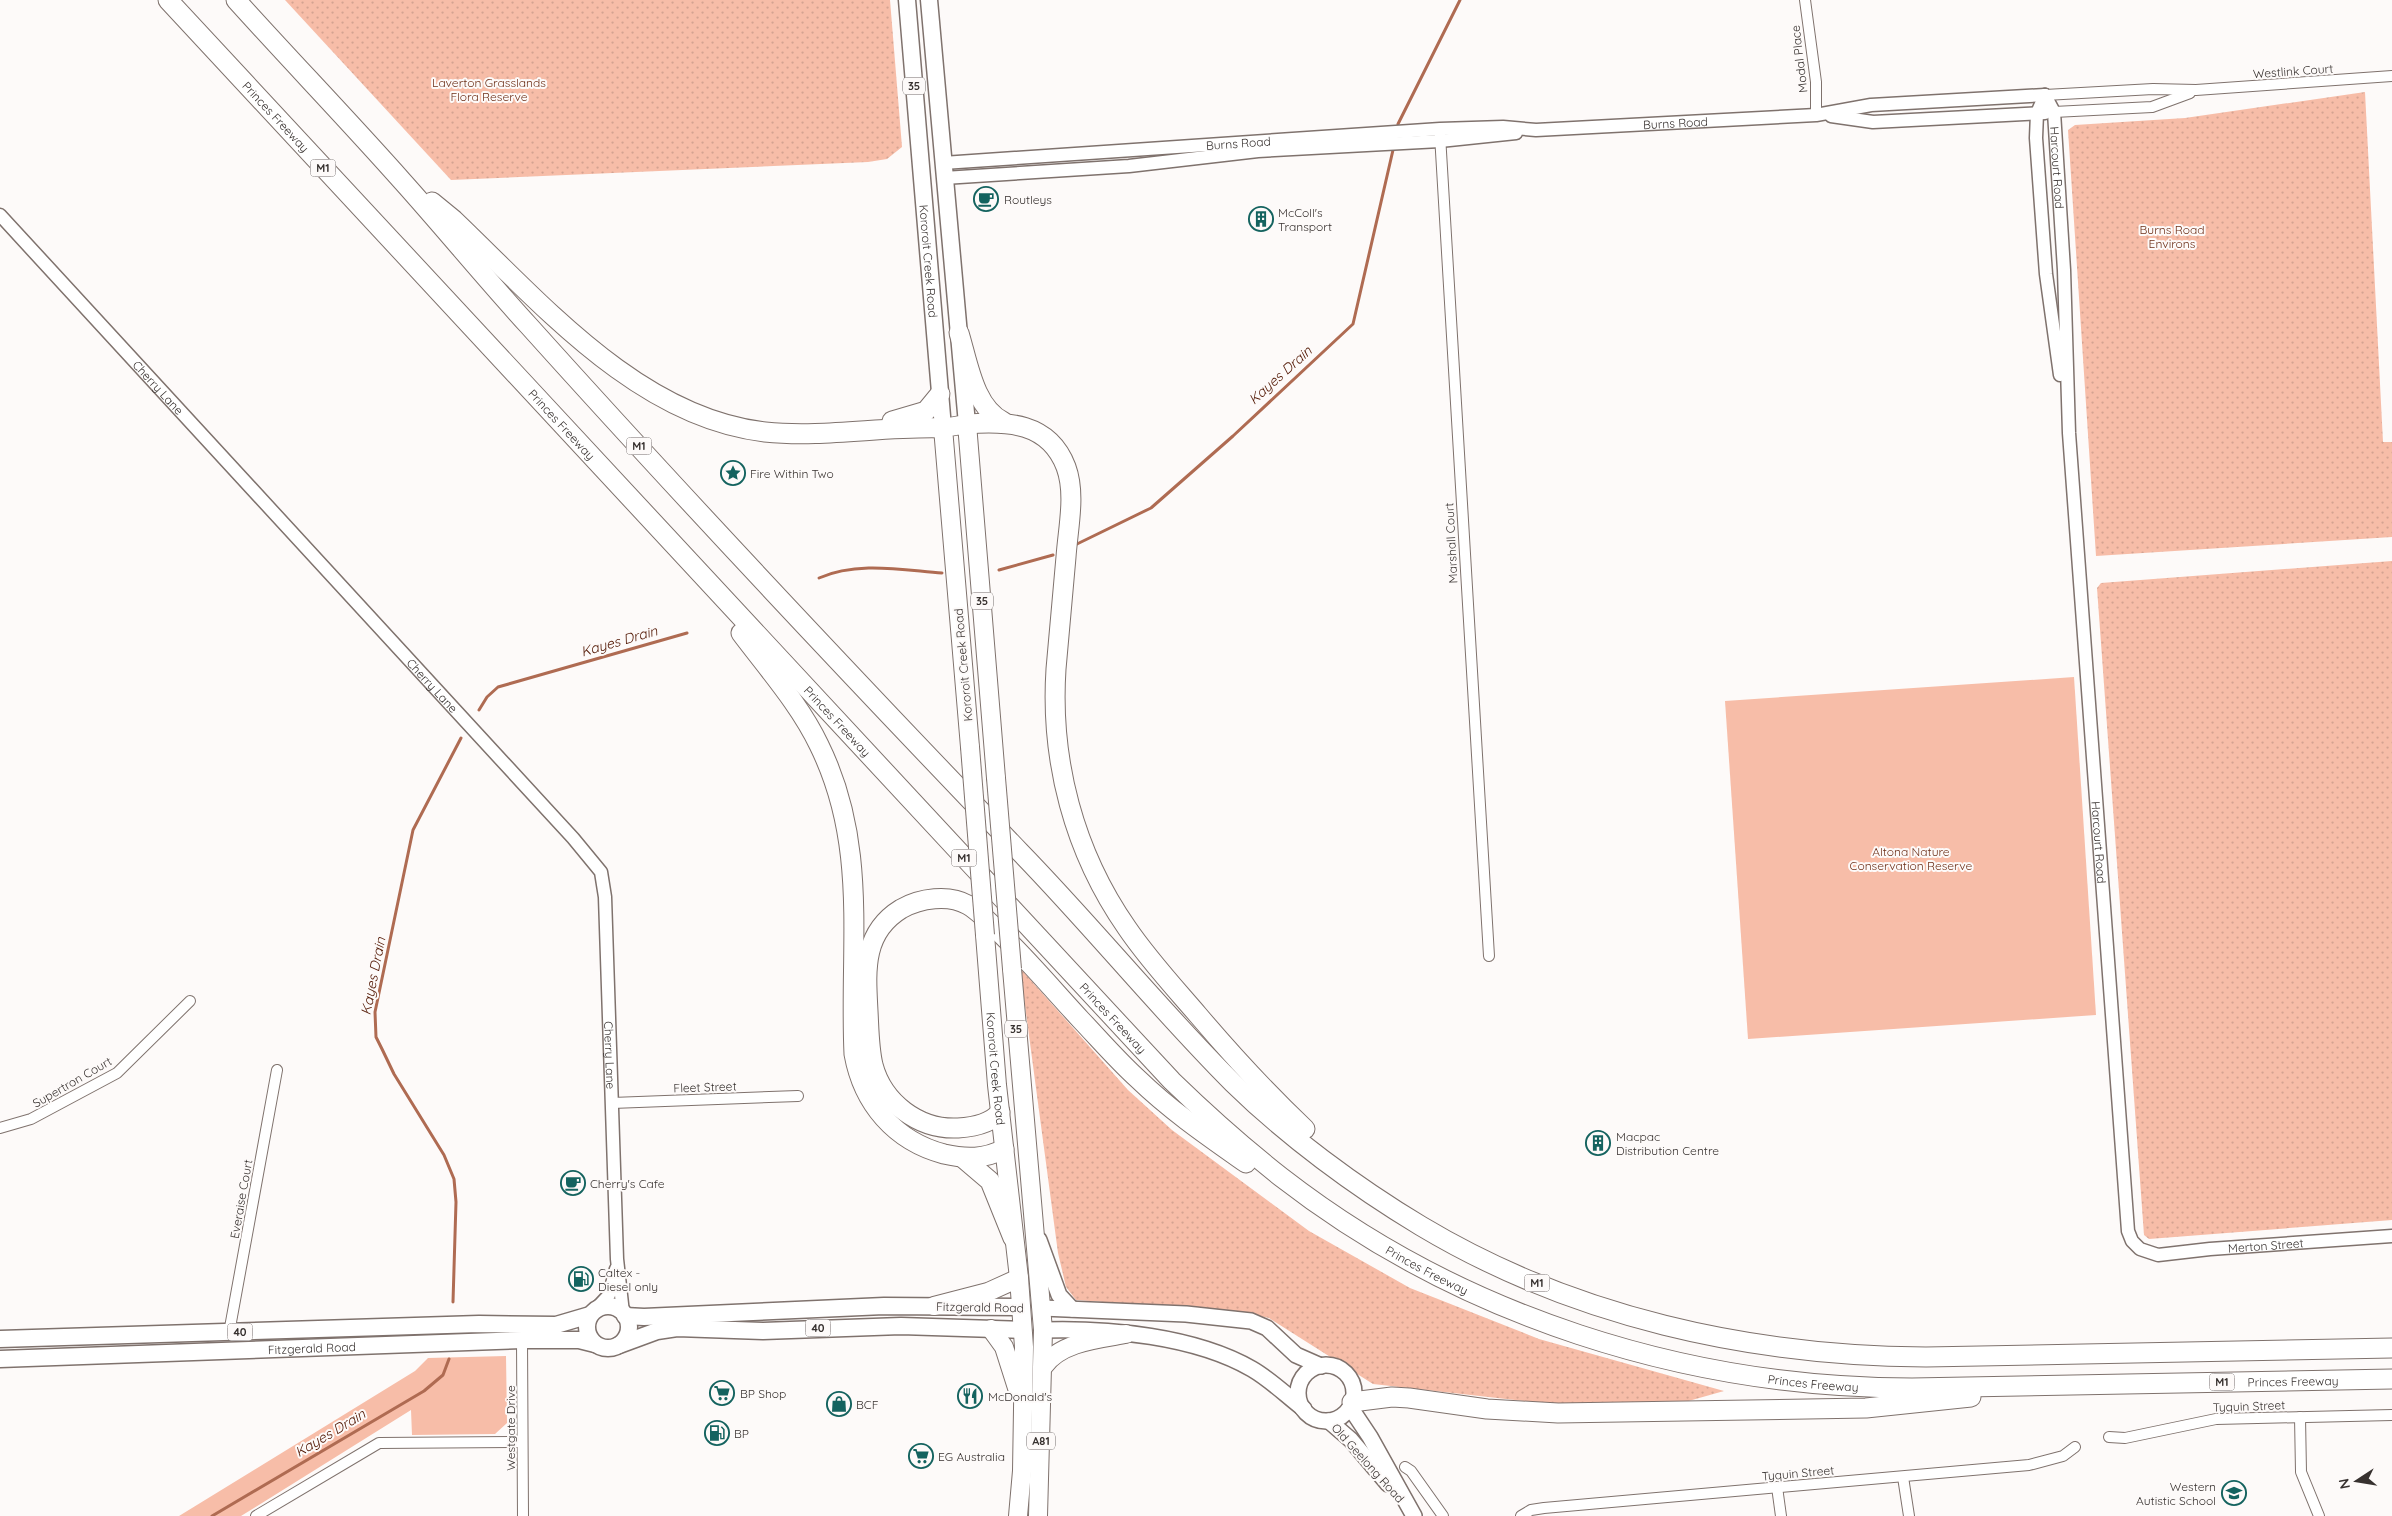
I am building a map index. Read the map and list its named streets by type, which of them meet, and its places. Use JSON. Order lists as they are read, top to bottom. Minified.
{"streets":{"highway":["35","Princes Freeway","M1","Kororoit Creek Road","Fitzgerald Road","A81"],"main road":["40","Old Geelong Road"],"street":["Modal Place","Westlink Court","Burns Road","Harcourt Road","Cherry Lane","Marshall Court","Supertron Court","Fleet Street","Everaise Court","Merton Street","Tyquin Street","Westgate Drive"]},"crossings":[["Modal Place","Burns Road"],["Westlink Court","Burns Road"],["Westlink Court","Harcourt Road"],["Burns Road","Harcourt Road"],["Burns Road","Kororoit Creek Road"],["Burns Road","Marshall Court"],["Harcourt Road","Merton Street"],["Kororoit Creek Road","Fitzgerald Road"],["Kororoit Creek Road","A81"],["Cherry Lane","Fleet Street"],["Cherry Lane","Fitzgerald Road"],["Cherry Lane","40"],["Everaise Court","Fitzgerald Road"],["Fitzgerald Road","40"],["Fitzgerald Road","Westgate Drive"],["Fitzgerald Road","A81"],["Fitzgerald Road","Old Geelong Road"]],"water":["Kayes Drain"],"parks":["Laverton Grasslands Flora Reserve","Burns Road Environs","Altona Nature Conservation Reserve"],"places":{"cafe":["Routleys","Cherry's Cafe"],"building":["McColl's Transport","Macpac Distribution Centre"],"place":["Fire Within Two"],"fuel station":["Caltex - Diesel only","BP"],"supermarket":["BP Shop","EG Australia"],"restaurant":["McDonald's"],"shop":["BCF"],"school or university":["Western Autistic School"]},"north":"left"}
